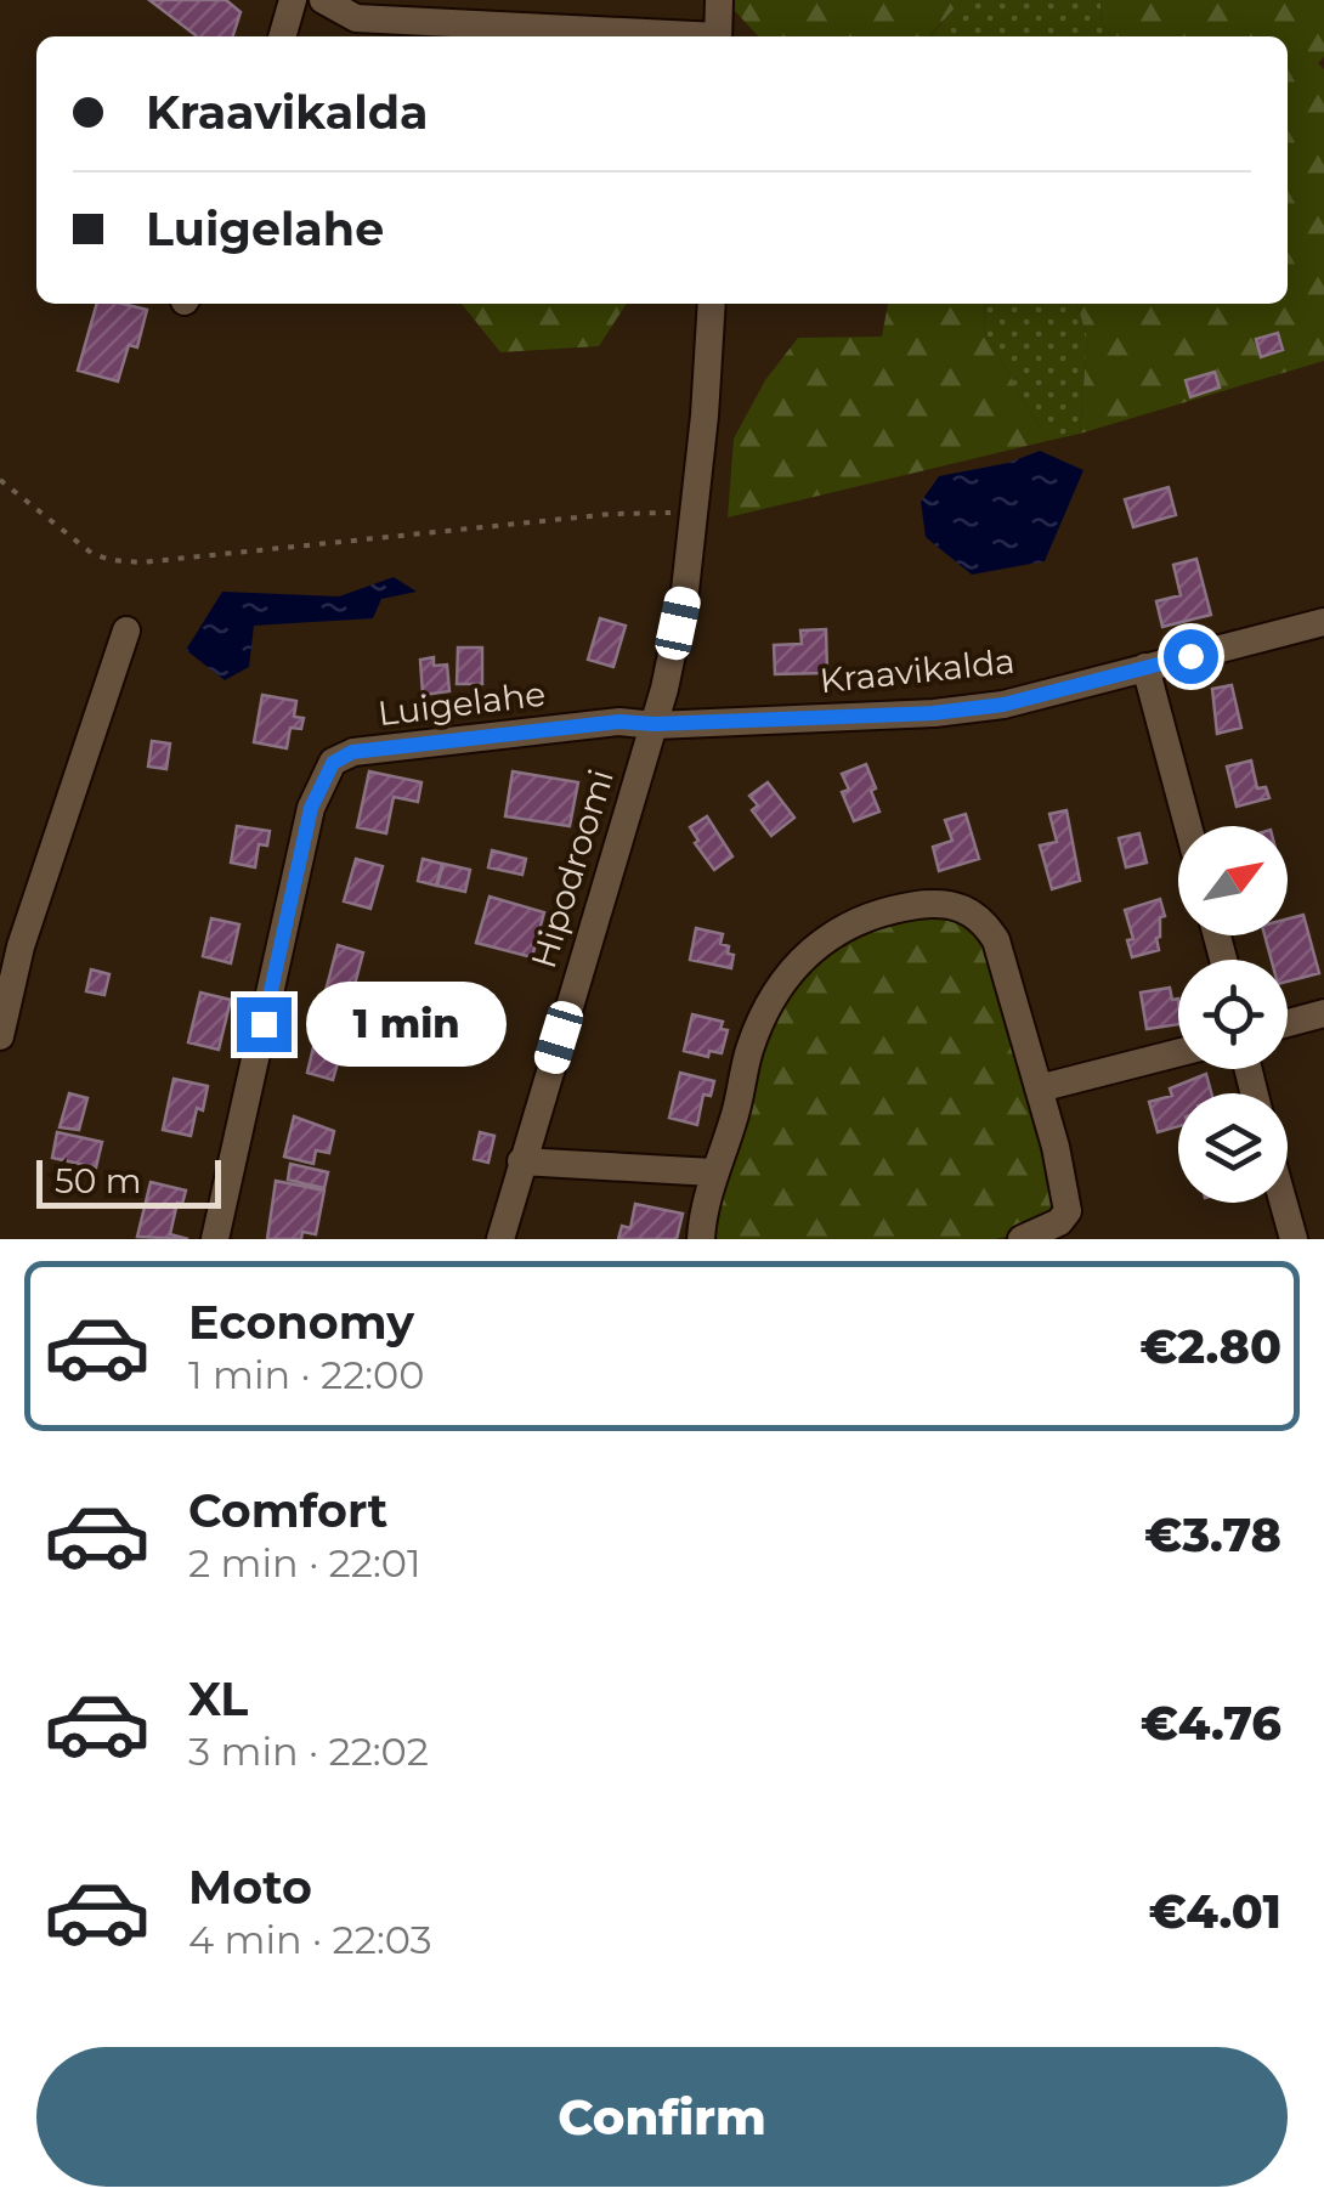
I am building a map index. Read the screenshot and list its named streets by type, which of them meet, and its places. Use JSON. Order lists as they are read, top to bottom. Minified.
{"streets":{"street":["Kraavikalda","Luigelahe","Hipodroomi"]},"crossings":[["Kraavikalda","Luigelahe"],["Kraavikalda","Hipodroomi"],["Luigelahe","Hipodroomi"]],"scale_bar":"50 m","north":"top right","page":{"banner":["Kraavikalda","Luigelahe"],"bubble":"1 min","scale":"50 m","list":[{"name":"Economy","note":"1 min · 22:00","value":"€2.80"},{"name":"Comfort","note":"2 min · 22:01","value":"€3.78"},{"name":"XL","note":"3 min · 22:02","value":"€4.76"},{"name":"Moto","note":"4 min · 22:03","value":"€4.01"}],"buttons":"Confirm"}}
